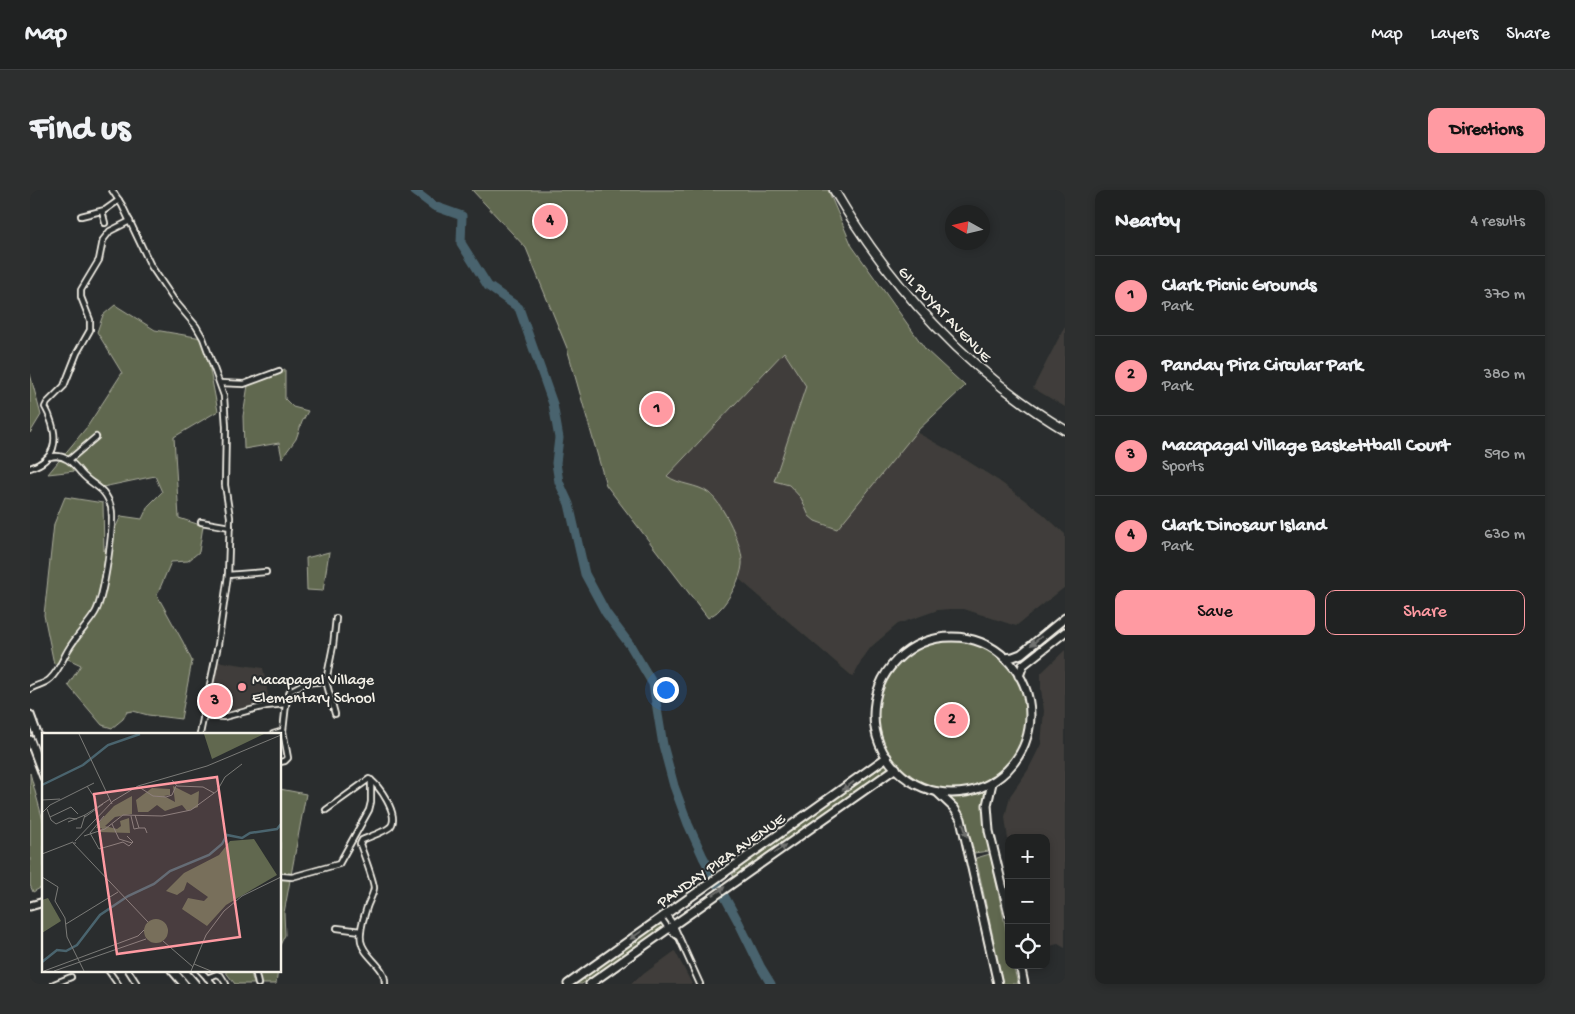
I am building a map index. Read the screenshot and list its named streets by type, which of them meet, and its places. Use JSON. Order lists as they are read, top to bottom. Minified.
{"streets":{"main road":["GIL PUYAT AVENUE","PANDAY PIRA AVENUE"]},"places":["Macapagal Village Elementary School"],"north":"left","page":{"header":"Map","nav":["Map","Layers","Share"],"buttons":["Directions",["Save","Share"]],"title":"Find us","heading":["Nearby","4 results"],"pins":["4","1","3","2"],"list":[{"mark":"1","name":"Clark Picnic Grounds","note":"Park","value":"370 m"},{"mark":"2","name":"Panday Pira Circular Park","note":"Park","value":"380 m"},{"mark":"3","name":"Macapagal Village Baskettball Court","note":"Sports","value":"590 m"},{"mark":"4","name":"Clark Dinosaur Island","note":"Park","value":"630 m"}],"map_buttons":["+","−"]}}
